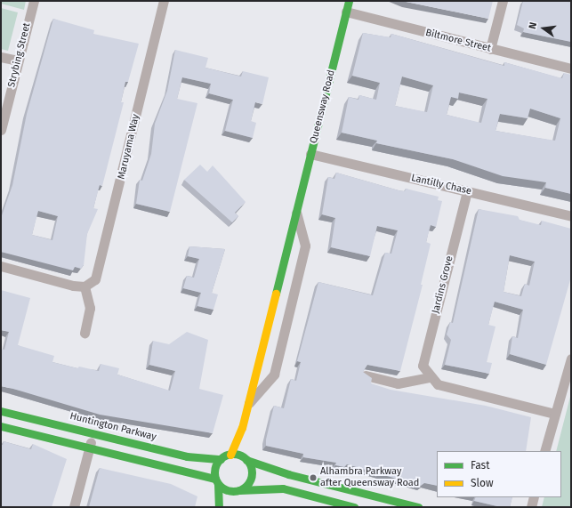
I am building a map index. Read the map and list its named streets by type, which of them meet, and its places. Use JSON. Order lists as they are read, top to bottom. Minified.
{"streets":{"street":["Biltmore Street","Strybing Street","Queensway Road","Maruyama Way","Lantilly Chase","Jardins Grove","Huntington Parkway"]},"crossings":[["Biltmore Street","Queensway Road"],["Queensway Road","Lantilly Chase"],["Queensway Road","Huntington Parkway"],["Lantilly Chase","Jardins Grove"]],"places":["Alhambra Parkway after Queensway Road"],"legend":["Fast","Slow"],"north":"left"}
